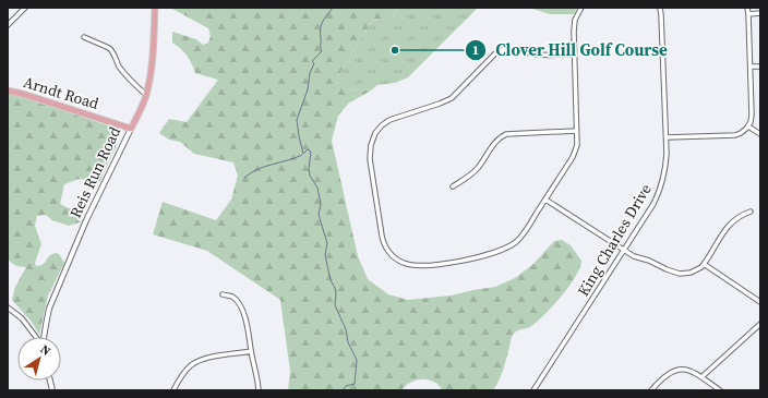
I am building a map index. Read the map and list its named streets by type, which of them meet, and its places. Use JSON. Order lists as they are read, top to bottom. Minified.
{"streets":{"main road":["Arndt Road","Reis Run Road"],"street":["King Charles Drive"]},"crossings":[["Arndt Road","Reis Run Road"]],"places":["Clover Hill Golf Course"],"north":"top right"}
